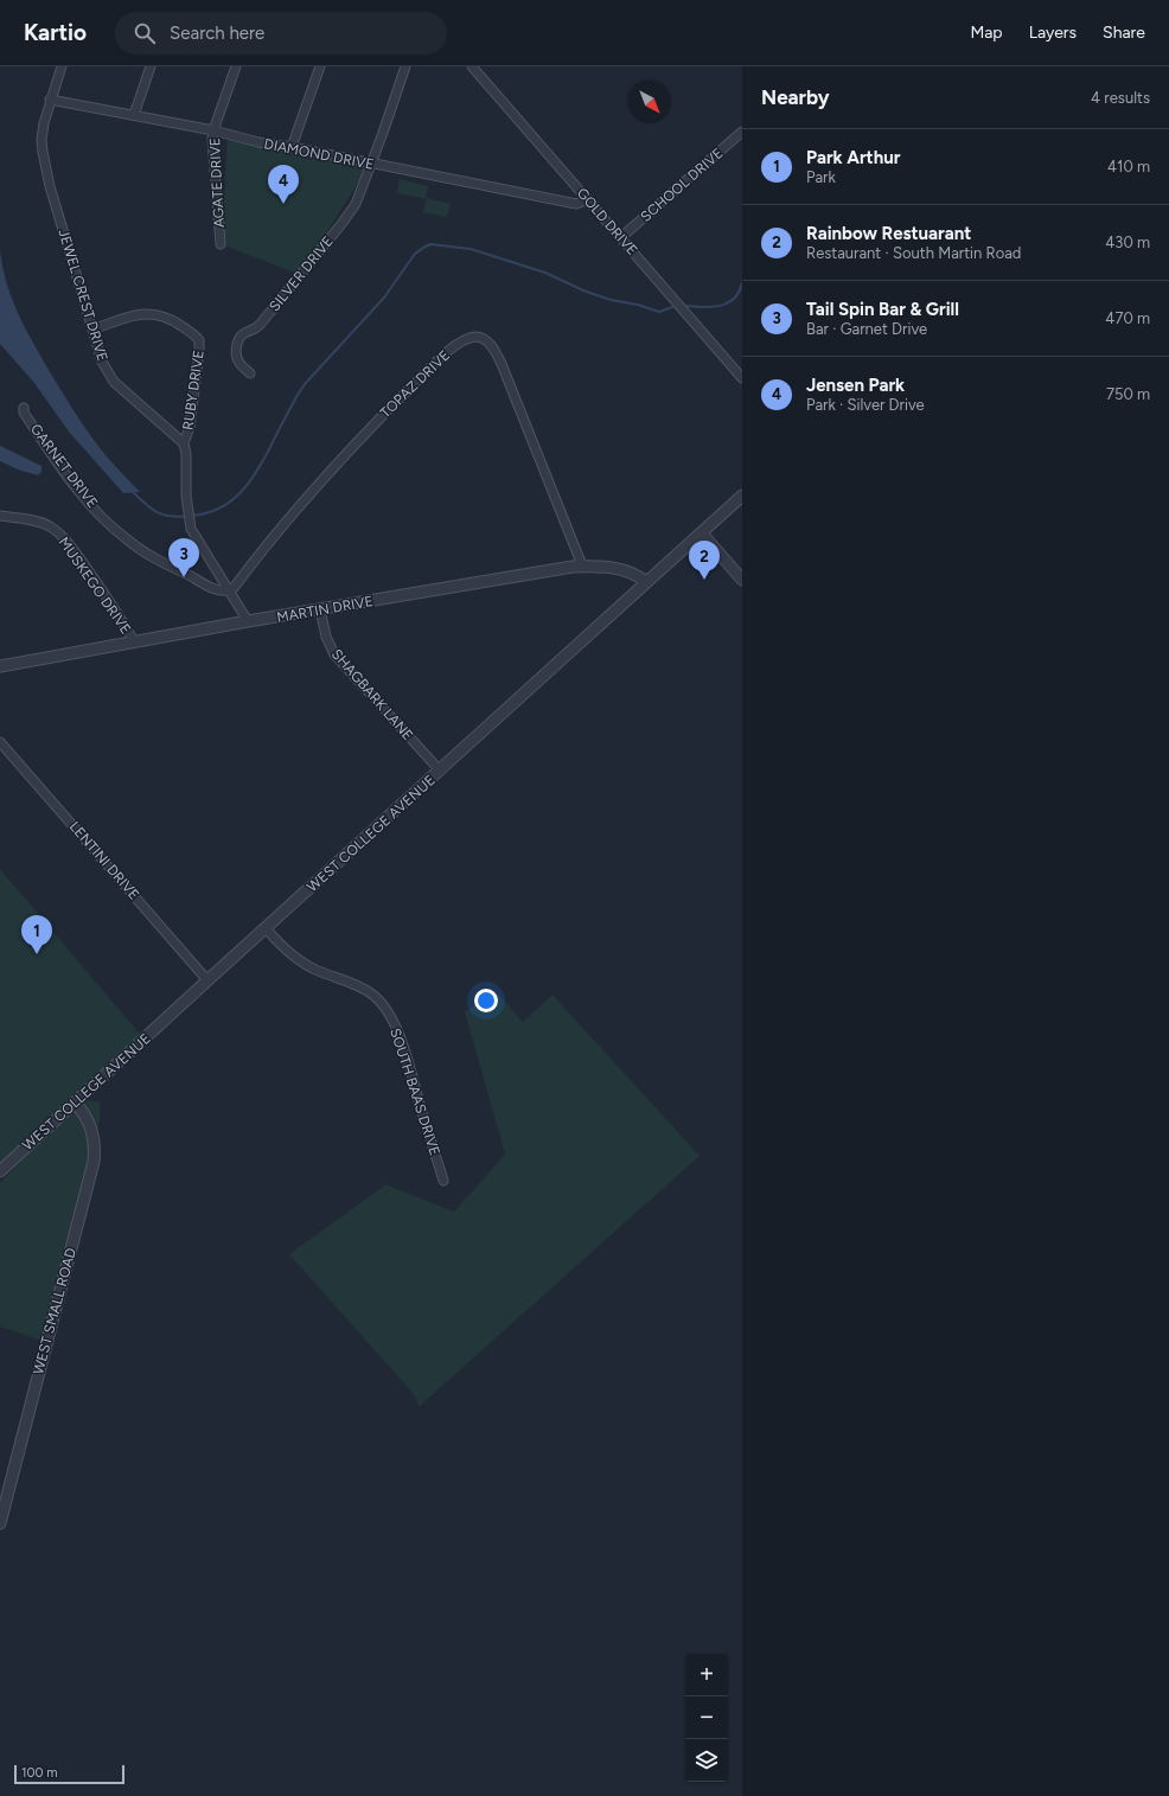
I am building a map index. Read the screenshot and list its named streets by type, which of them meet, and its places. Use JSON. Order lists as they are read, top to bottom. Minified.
{"streets":{"street":["DIAMOND DRIVE","AGATE DRIVE","SCHOOL DRIVE","GOLD DRIVE","SILVER DRIVE","JEWEL CREST DRIVE","TOPAZ DRIVE","RUBY DRIVE","GARNET DRIVE","MUSKEGO DRIVE","MARTIN DRIVE","SHAGBARK LANE","WEST COLLEGE AVENUE","LENTINI DRIVE","SOUTH BAAS DRIVE","WEST SMALL ROAD"]},"crossings":[["DIAMOND DRIVE","AGATE DRIVE"],["DIAMOND DRIVE","GOLD DRIVE"],["DIAMOND DRIVE","SILVER DRIVE"],["DIAMOND DRIVE","JEWEL CREST DRIVE"],["SCHOOL DRIVE","GOLD DRIVE"],["JEWEL CREST DRIVE","RUBY DRIVE"],["TOPAZ DRIVE","GARNET DRIVE"],["TOPAZ DRIVE","MARTIN DRIVE"],["MUSKEGO DRIVE","MARTIN DRIVE"],["MARTIN DRIVE","SHAGBARK LANE"],["MARTIN DRIVE","WEST COLLEGE AVENUE"],["SHAGBARK LANE","WEST COLLEGE AVENUE"],["WEST COLLEGE AVENUE","LENTINI DRIVE"],["WEST COLLEGE AVENUE","SOUTH BAAS DRIVE"],["WEST COLLEGE AVENUE","WEST SMALL ROAD"]],"scale_bar":"100 m","north":"bottom right","page":{"header":"Kartio","search":"Search here","nav":["Map","Layers","Share"],"heading":["Nearby","4 results"],"list":[{"mark":"1","name":"Park Arthur","note":"Park","value":"410 m"},{"mark":"2","name":"Rainbow Restuarant","note":"Restaurant · South Martin Road","value":"430 m"},{"mark":"3","name":"Tail Spin Bar & Grill","note":"Bar · Garnet Drive","value":"470 m"},{"mark":"4","name":"Jensen Park","note":"Park · Silver Drive","value":"750 m"}],"pins":["4","3","2","1"],"map_buttons":["+","−"],"scale":"100 m"}}
